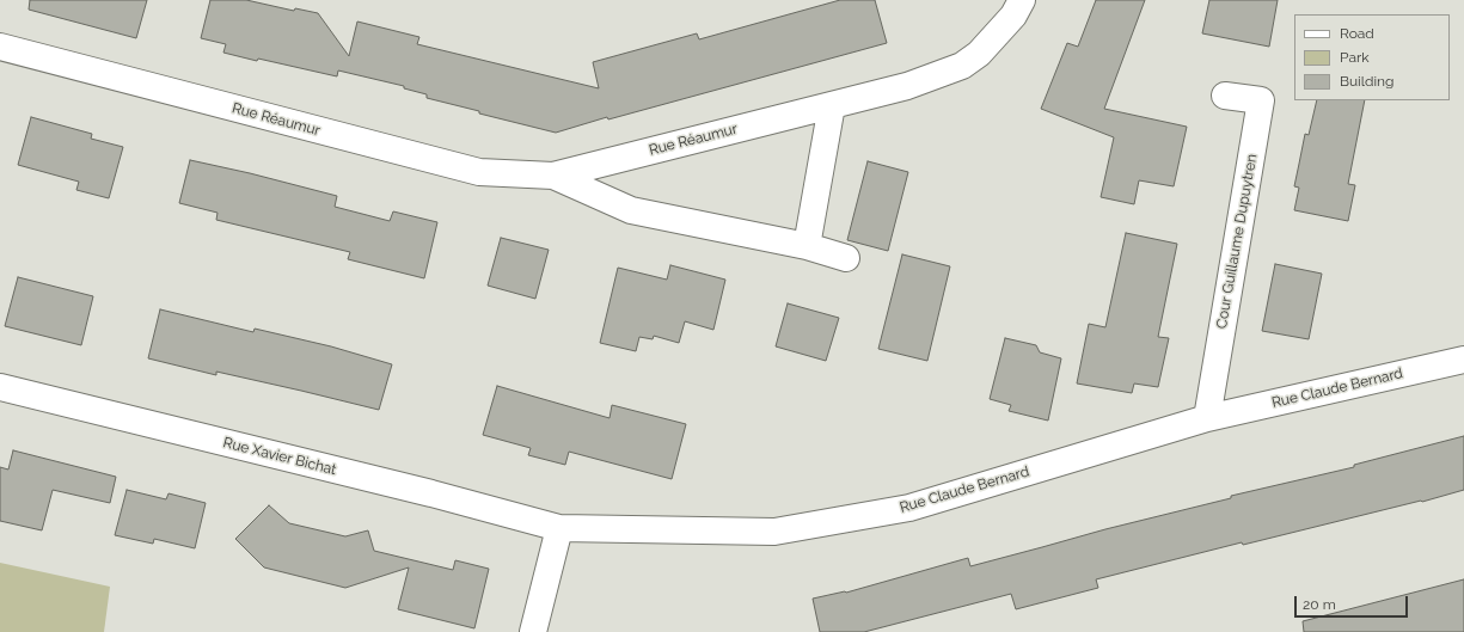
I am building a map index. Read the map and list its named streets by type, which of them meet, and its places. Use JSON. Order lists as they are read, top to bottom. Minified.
{"streets":{"street":["Rue Réaumur","Cour Guillaume Dupuytren","Rue Claude Bernard","Rue Xavier Bichat"]},"crossings":[["Cour Guillaume Dupuytren","Rue Claude Bernard"],["Rue Claude Bernard","Rue Xavier Bichat"]],"legend":["Road","Park","Building"],"scale_bar":"20 m"}
